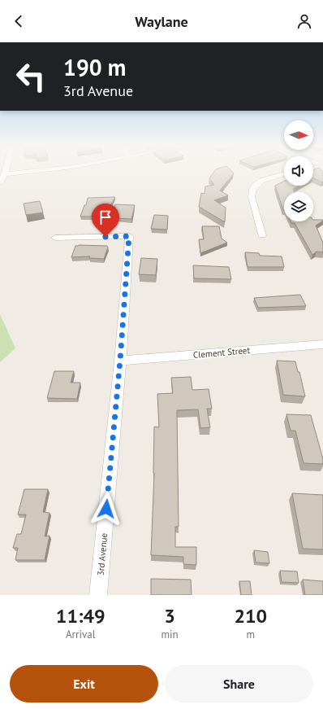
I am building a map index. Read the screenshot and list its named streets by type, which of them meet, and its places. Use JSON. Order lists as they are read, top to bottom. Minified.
{"streets":{"street":["Clement Street","3rd Avenue"]},"crossings":[["Clement Street","3rd Avenue"]],"north":"right","page":{"header":"Waylane","turn":["190 m","3rd Avenue"],"eta":["11:49","Arrival","3","min","210","m"],"buttons":["Exit","Share"]}}
